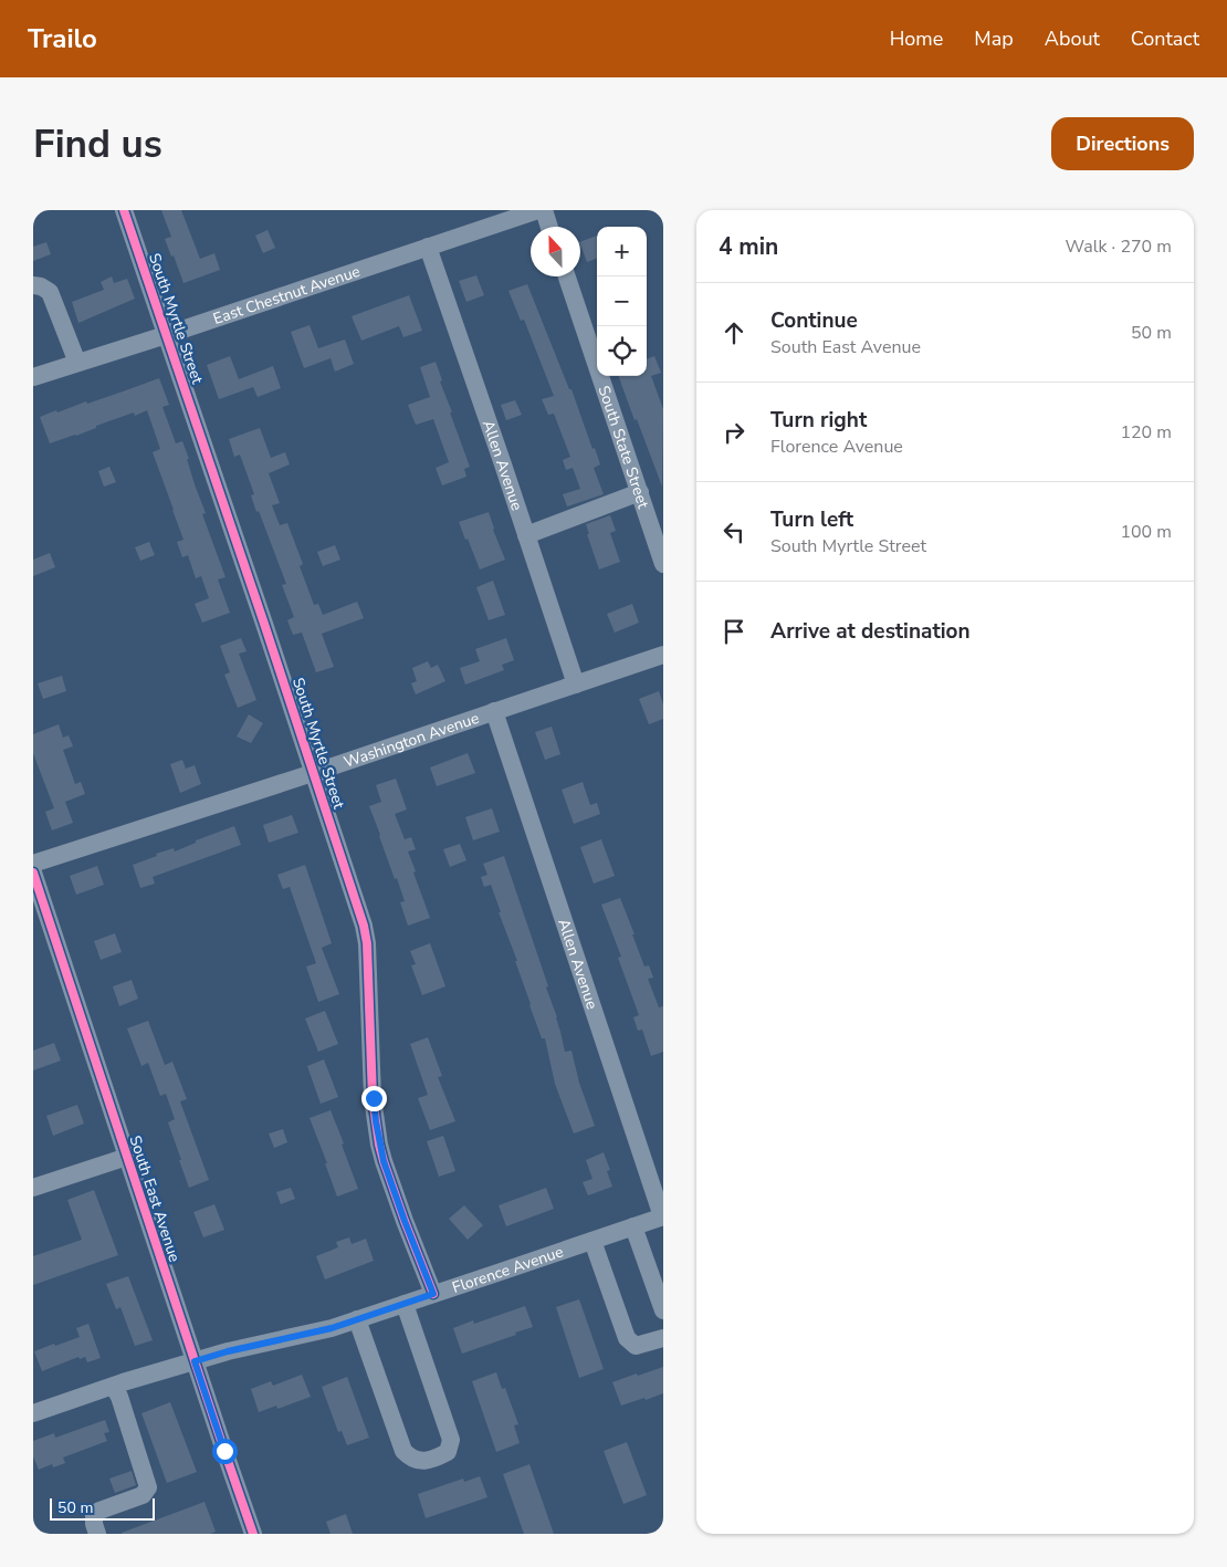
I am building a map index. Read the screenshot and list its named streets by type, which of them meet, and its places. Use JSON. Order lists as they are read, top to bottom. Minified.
{"streets":{"street":["East Chestnut Avenue","South Myrtle Street","South State Street","Allen Avenue","Washington Avenue","South East Avenue","Florence Avenue"]},"crossings":[["East Chestnut Avenue","South Myrtle Street"],["East Chestnut Avenue","Allen Avenue"],["South Myrtle Street","Washington Avenue"],["South Myrtle Street","Florence Avenue"],["Allen Avenue","Washington Avenue"],["Allen Avenue","Florence Avenue"],["South East Avenue","Florence Avenue"]],"scale_bar":"50 m","north":"top","page":{"header":"Trailo","nav":["Home","Map","About","Contact"],"buttons":"Directions","title":"Find us","heading":["4 min","Walk · 270 m"],"map_buttons":["+","−"],"list":[["Continue","South East Avenue","50 m"],["Turn right","Florence Avenue","120 m"],["Turn left","South Myrtle Street","100 m"],"Arrive at destination"],"scale":"50 m"}}
